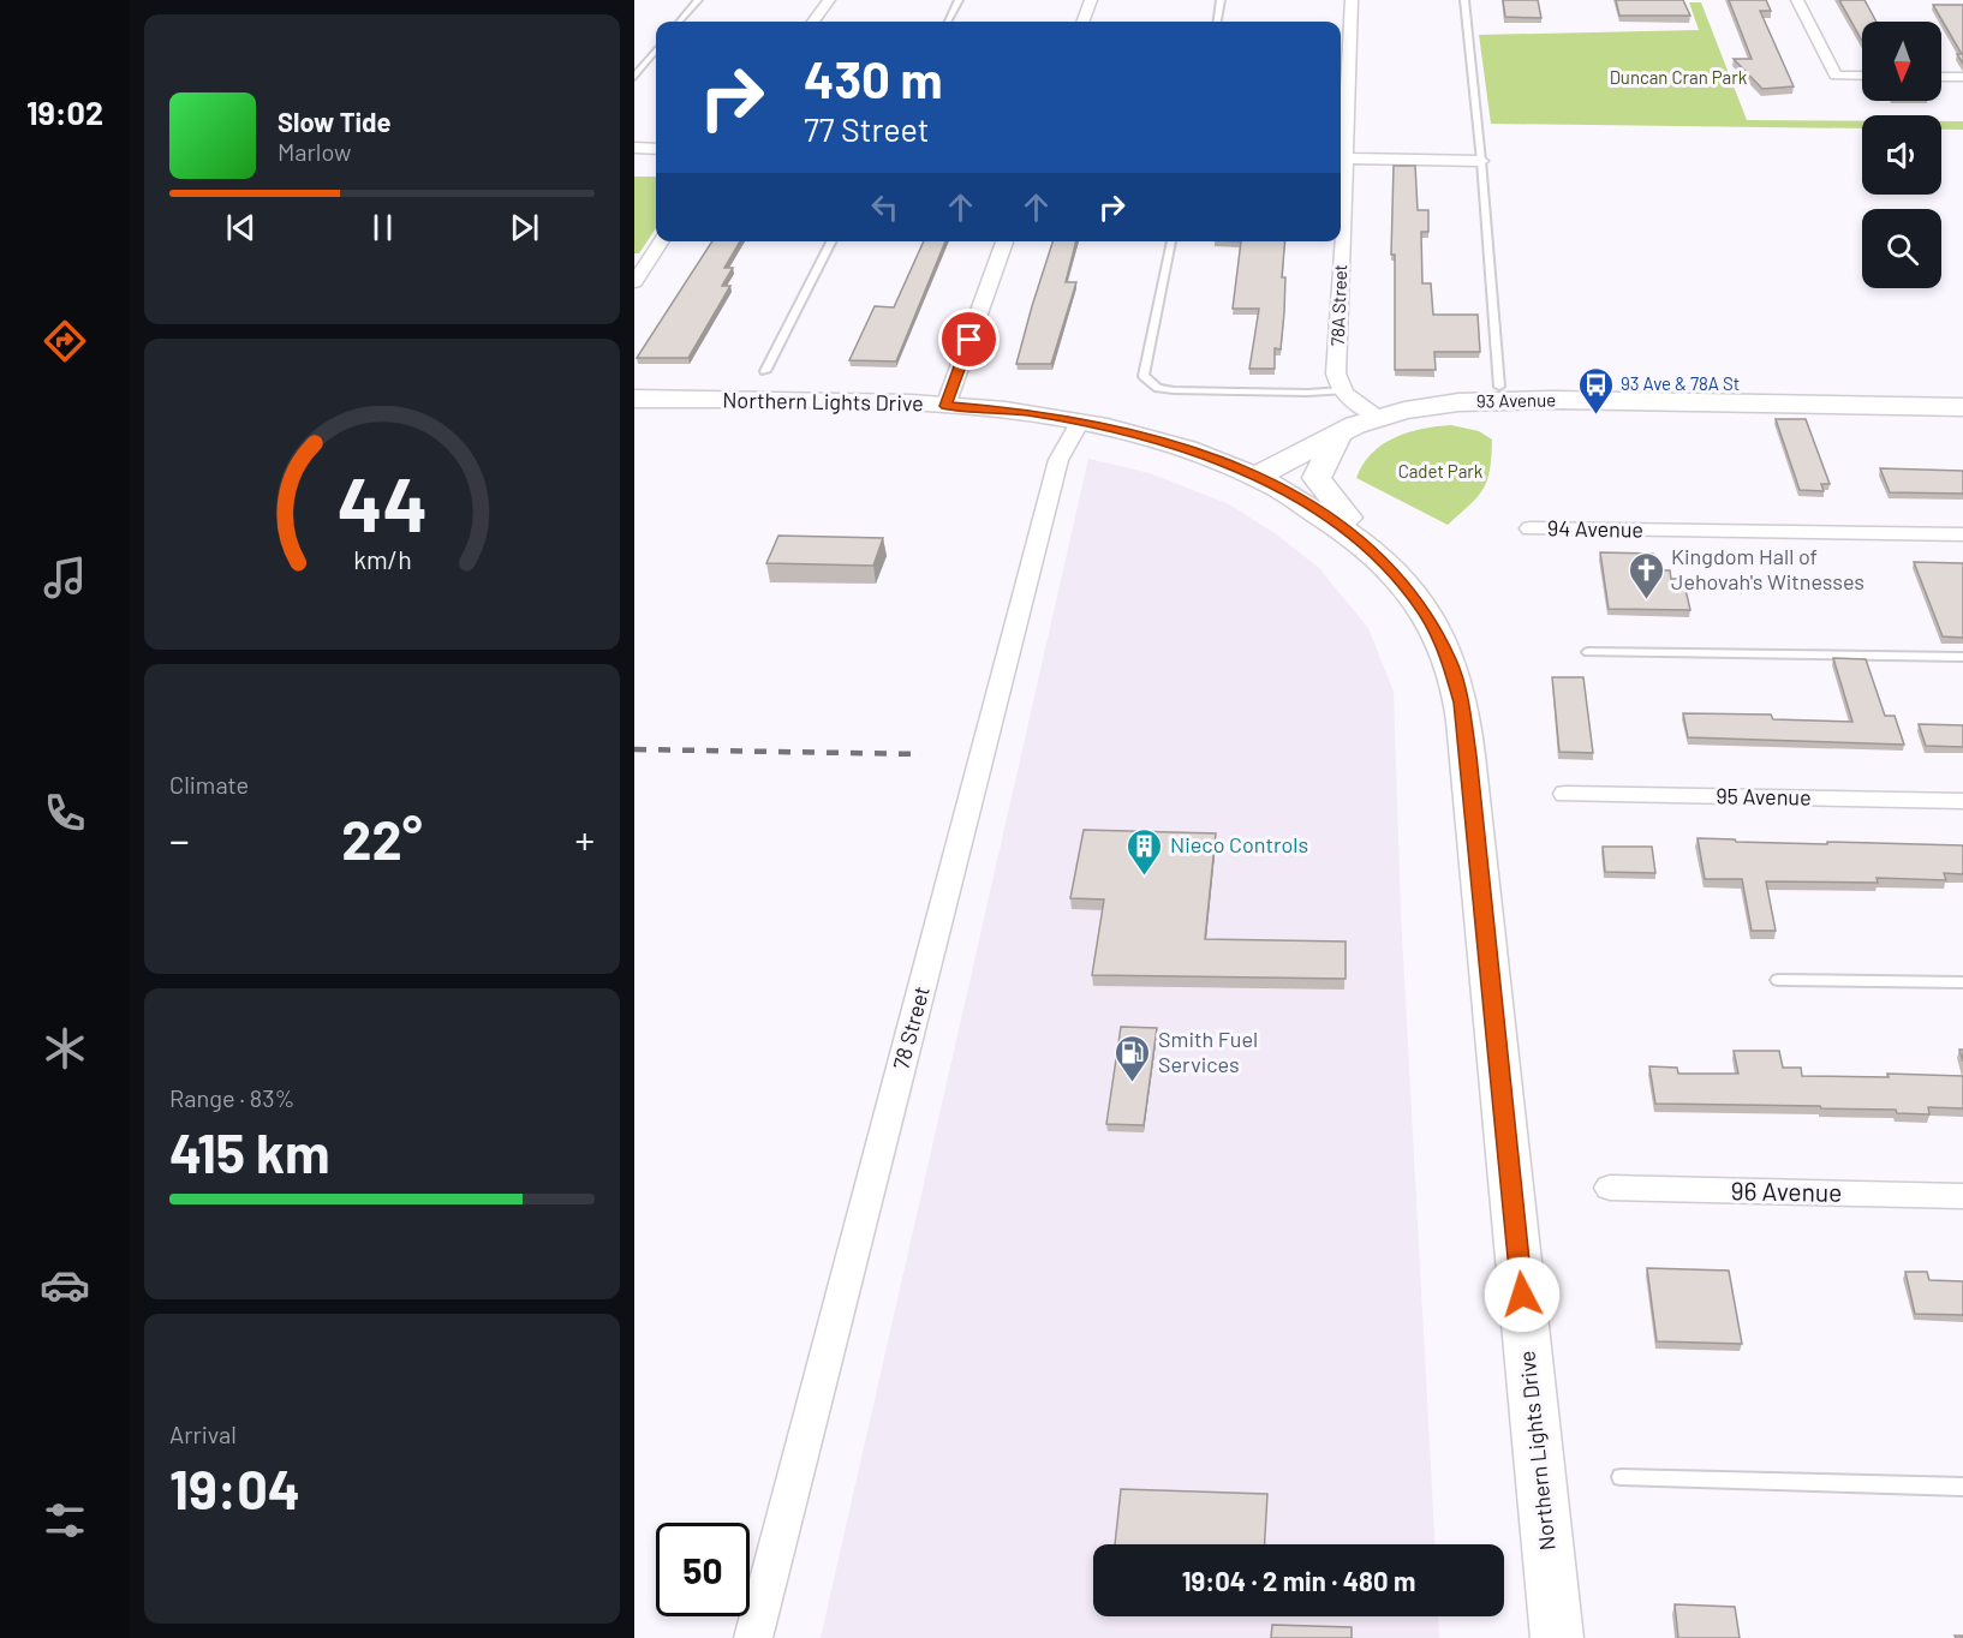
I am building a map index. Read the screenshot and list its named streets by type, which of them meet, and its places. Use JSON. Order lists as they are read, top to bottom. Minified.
{"streets":{"main road":["93 Avenue","Northern Lights Drive"],"street":["78A Street","94 Avenue","95 Avenue","78 Street","96 Avenue"]},"crossings":[["93 Avenue","Northern Lights Drive"],["Northern Lights Drive","78 Street"]],"parks":["Duncan Cran Park","Cadet Park"],"places":{"bus stop":["93 Ave & 78A St"],"church":["Kingdom Hall of Jehovah's Witnesses"],"building":["Nieco Controls"],"fuel station":["Smith Fuel Services"]},"north":"bottom","page":{"tabs":"19:02","turn":["430 m","77 Street"],"song":["Slow Tide","Marlow"],"tile":["Climate",["Range · 83%","415 km"],["Arrival","19:04"]],"heat":["−","22°","+"],"limit":"50","trip":"19:04 · 2 min · 480 m","gauge":["44","km/h"]}}
